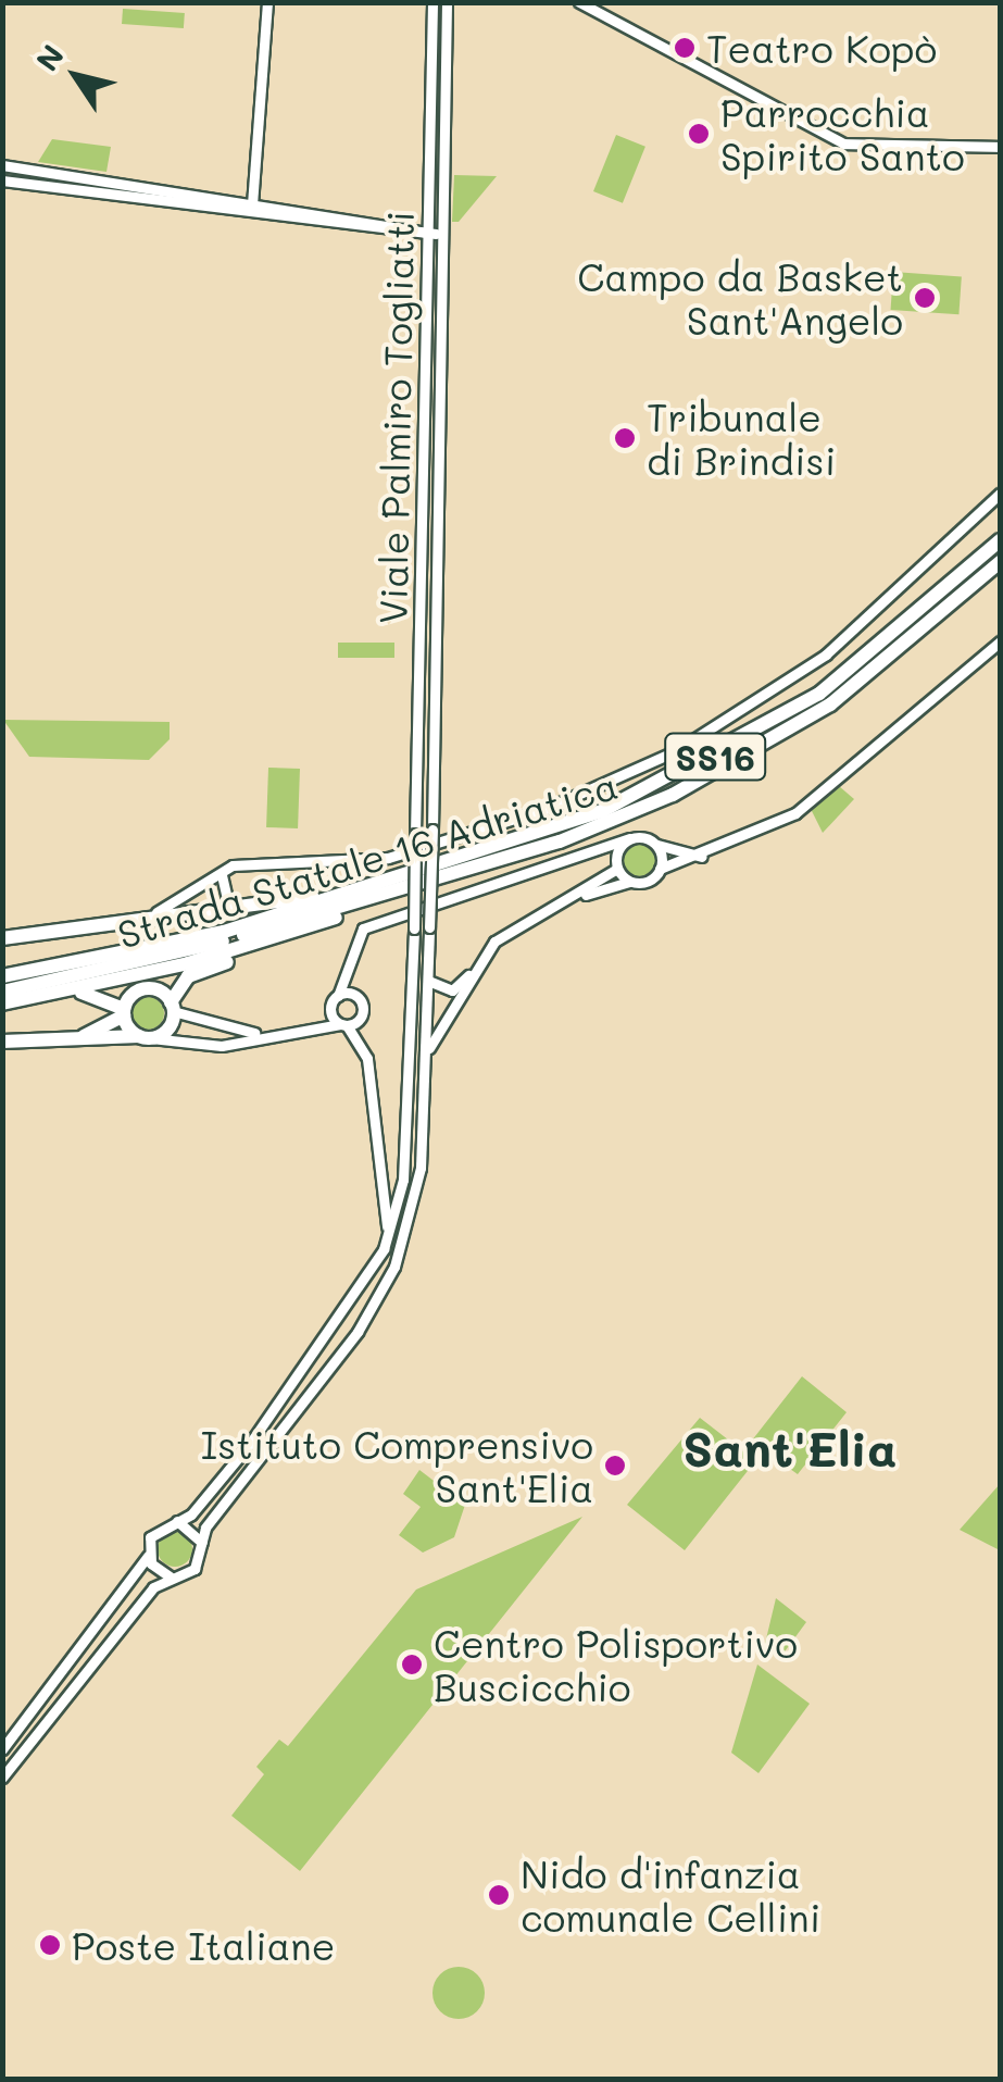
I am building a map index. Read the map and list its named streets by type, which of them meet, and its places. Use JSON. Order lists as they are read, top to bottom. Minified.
{"streets":{"highway":["SS16","Strada Statale 16 Adriatica"],"street":["Viale Palmiro Togliatti"]},"districts":["Sant'Elia"],"places":["Teatro Kopò","Parrocchia Spirito Santo","Campo da Basket Sant'Angelo","Tribunale di Brindisi","Istituto Comprensivo Sant'Elia","Centro Polisportivo Buscicchio","Nido d'infanzia comunale Cellini","Poste Italiane"],"north":"top left"}
